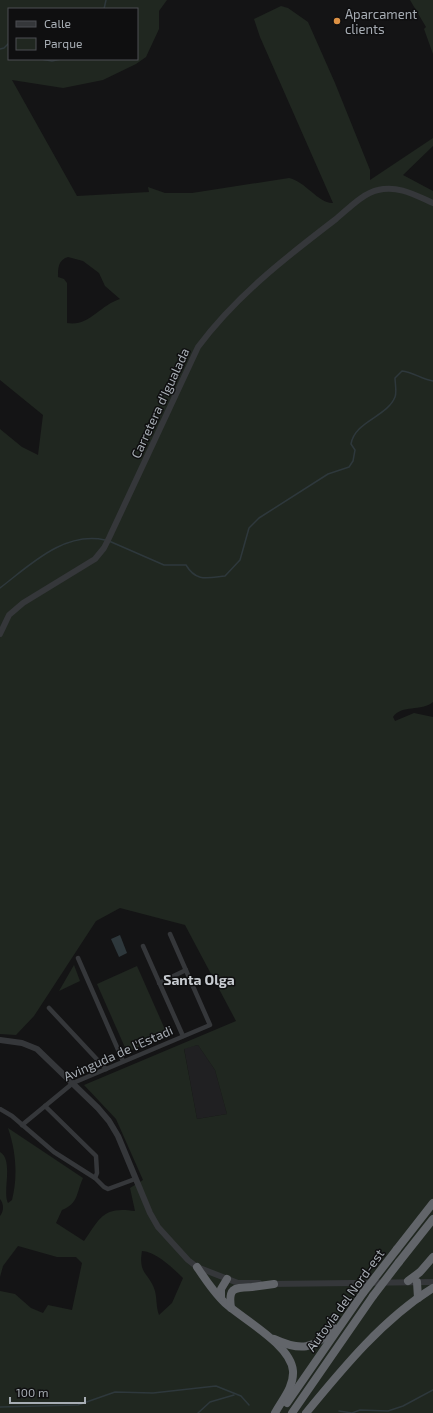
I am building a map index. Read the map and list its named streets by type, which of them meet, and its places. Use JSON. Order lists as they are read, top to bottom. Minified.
{"streets":{"highway":["Autovia del Nord-est"],"street":["Carretera d'Igualada","Avinguda de l'Estadi"]},"districts":["Santa Olga"],"places":["Aparcament clients"],"legend":["Calle","Parque"],"scale_bar":"100 m"}
